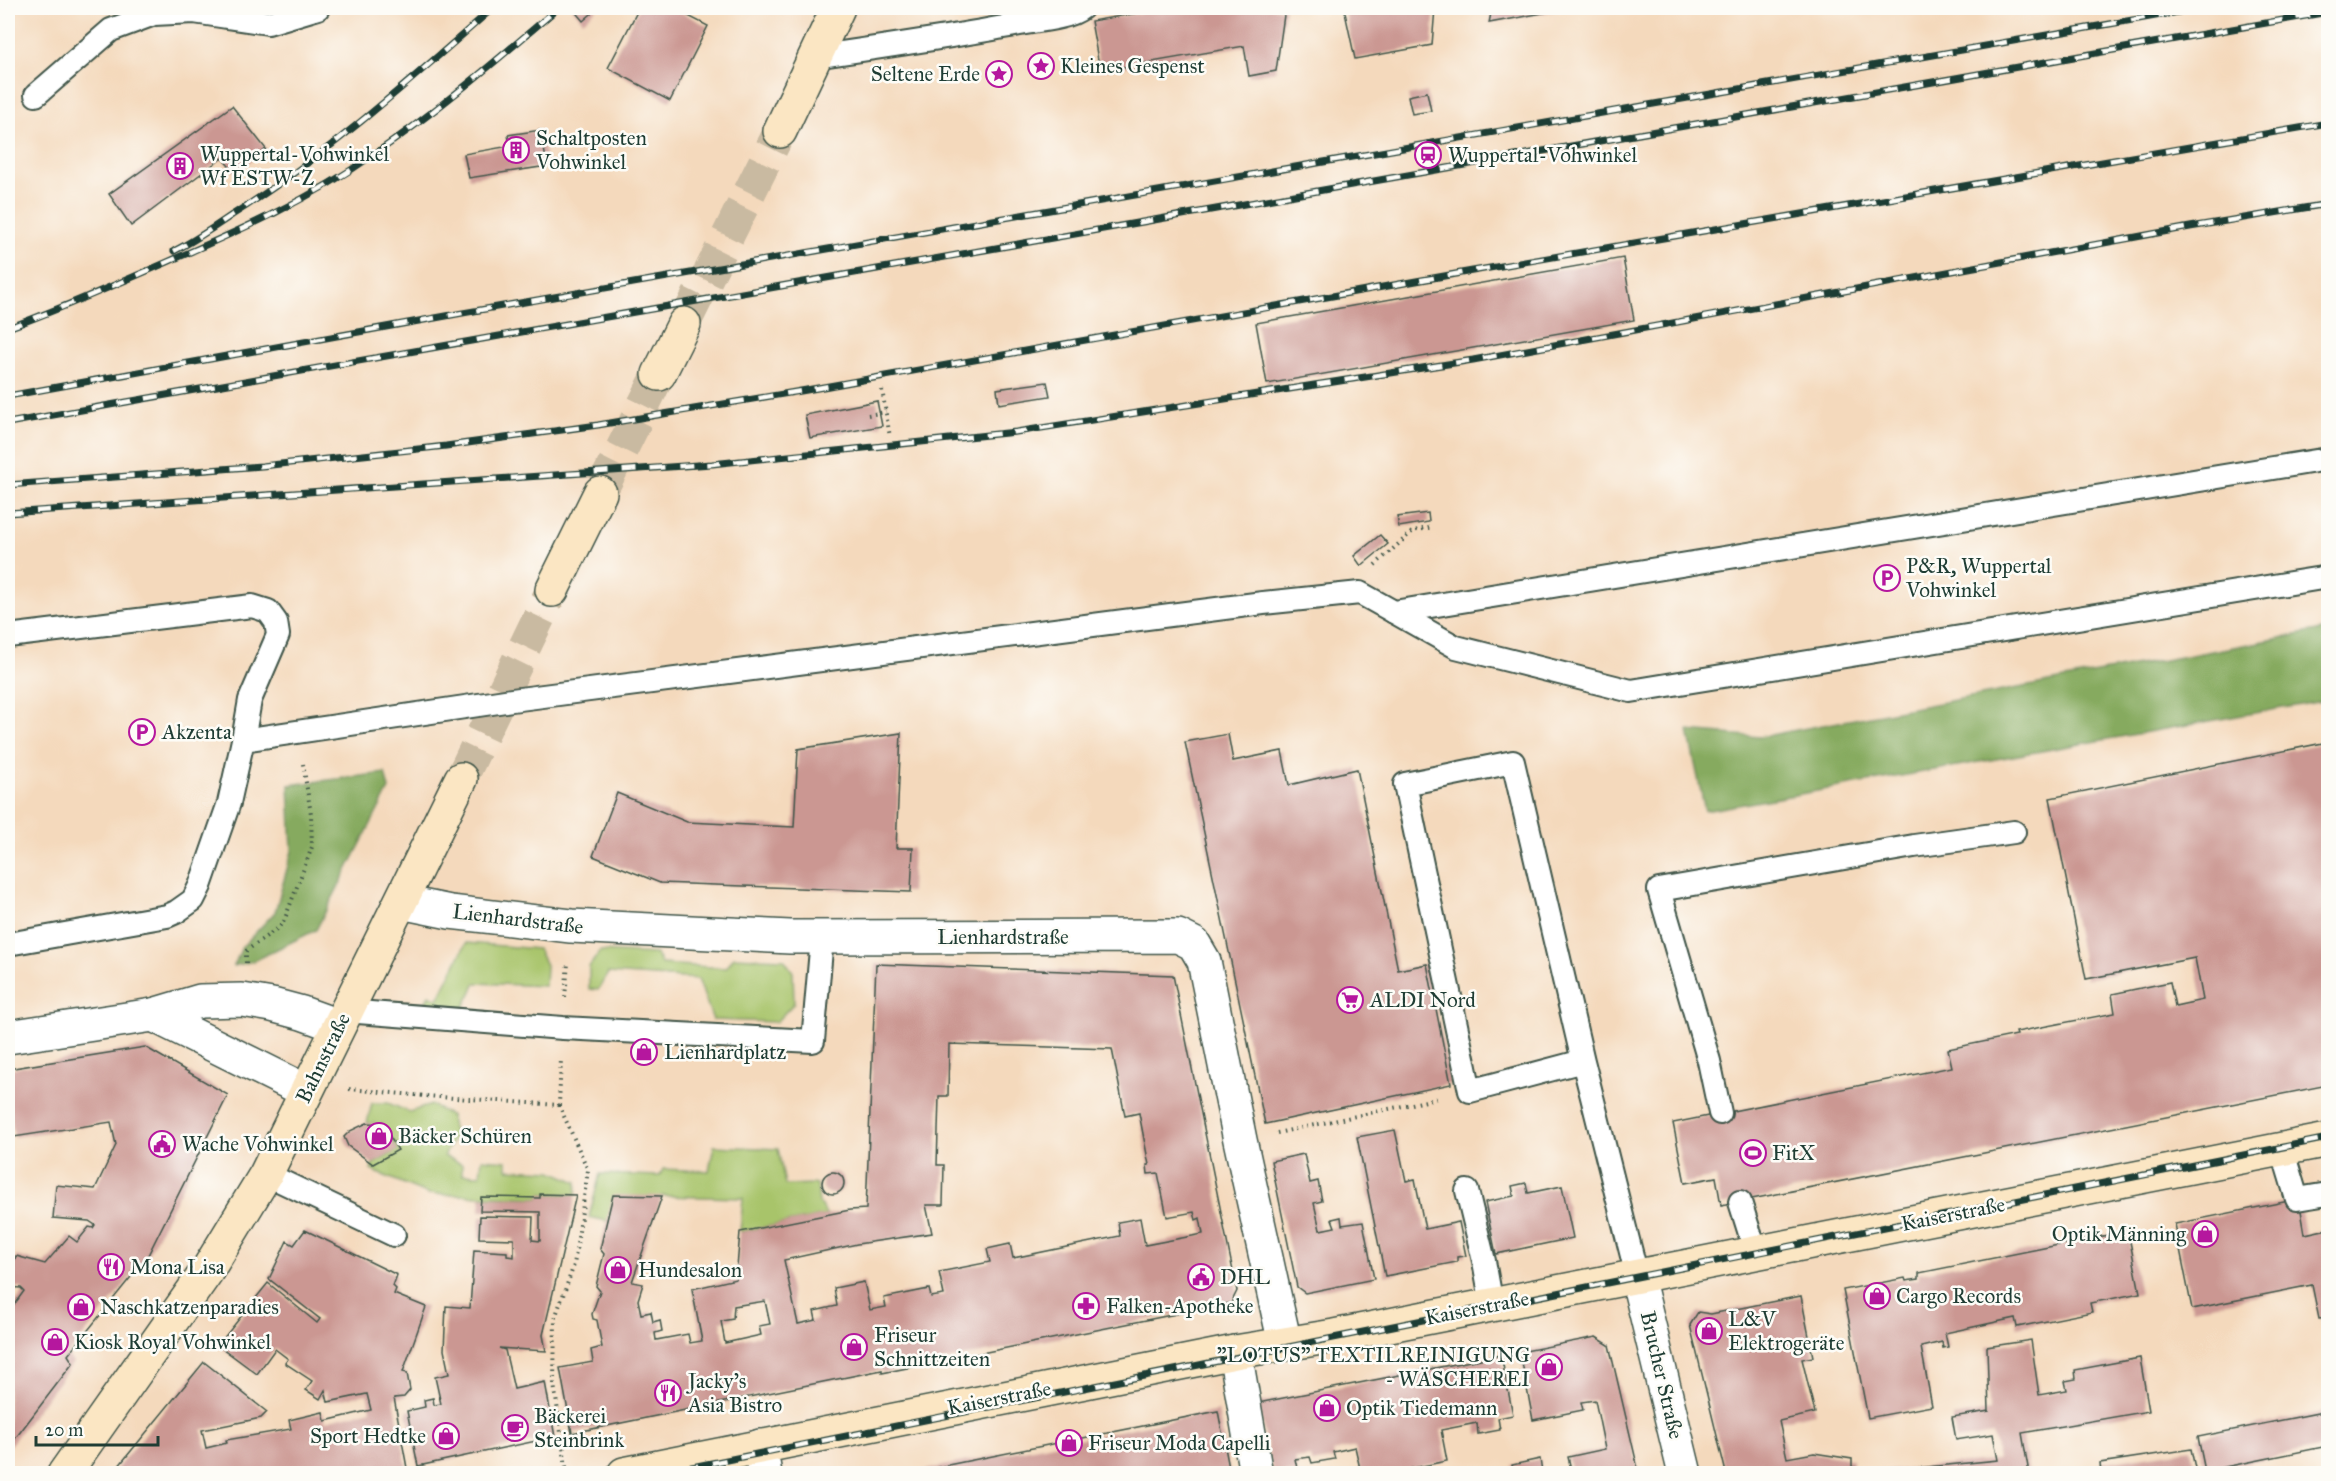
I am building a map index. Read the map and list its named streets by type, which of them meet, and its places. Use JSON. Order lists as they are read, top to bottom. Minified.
{"streets":{"main road":["Bahnstraße","Kaiserstraße"],"street":["Lienhardstraße","Brucher Straße"]},"crossings":[["Lienhardstraße","Bahnstraße"],["Lienhardstraße","Kaiserstraße"],["Kaiserstraße","Brucher Straße"]],"places":{"place":["Kleines Gespenst","Seltene Erde"],"building":["Schaltposten Vohwinkel","Wuppertal-Vohwinkel Wf ESTW-Z"],"station":["Wuppertal-Vohwinkel"],"parking":["P&R, Wuppertal Vohwinkel","Akzenta"],"supermarket":["ALDI Nord"],"shop":["Lienhardplatz","Bäcker Schüren","Optik Männing","Hundesalon","Cargo Records","Naschkatzenparadies","L&V Elektrogeräte","Kiosk Royal Vohwinkel","Friseur Schnittzeiten","\"LOTUS\" TEXTILREINIGUNG - WÄSCHEREI","Optik Tiedemann","Sport Hedtke","Friseur Moda Capelli"],"public building":["Wache Vohwinkel","DHL"],"sports":["FitX"],"restaurant":["Mona Lisa","Jacky's Asia Bistro"],"pharmacy":["Falken-Apotheke"],"cafe":["Bäckerei Steinbrink"]},"scale_bar":"20 m"}
